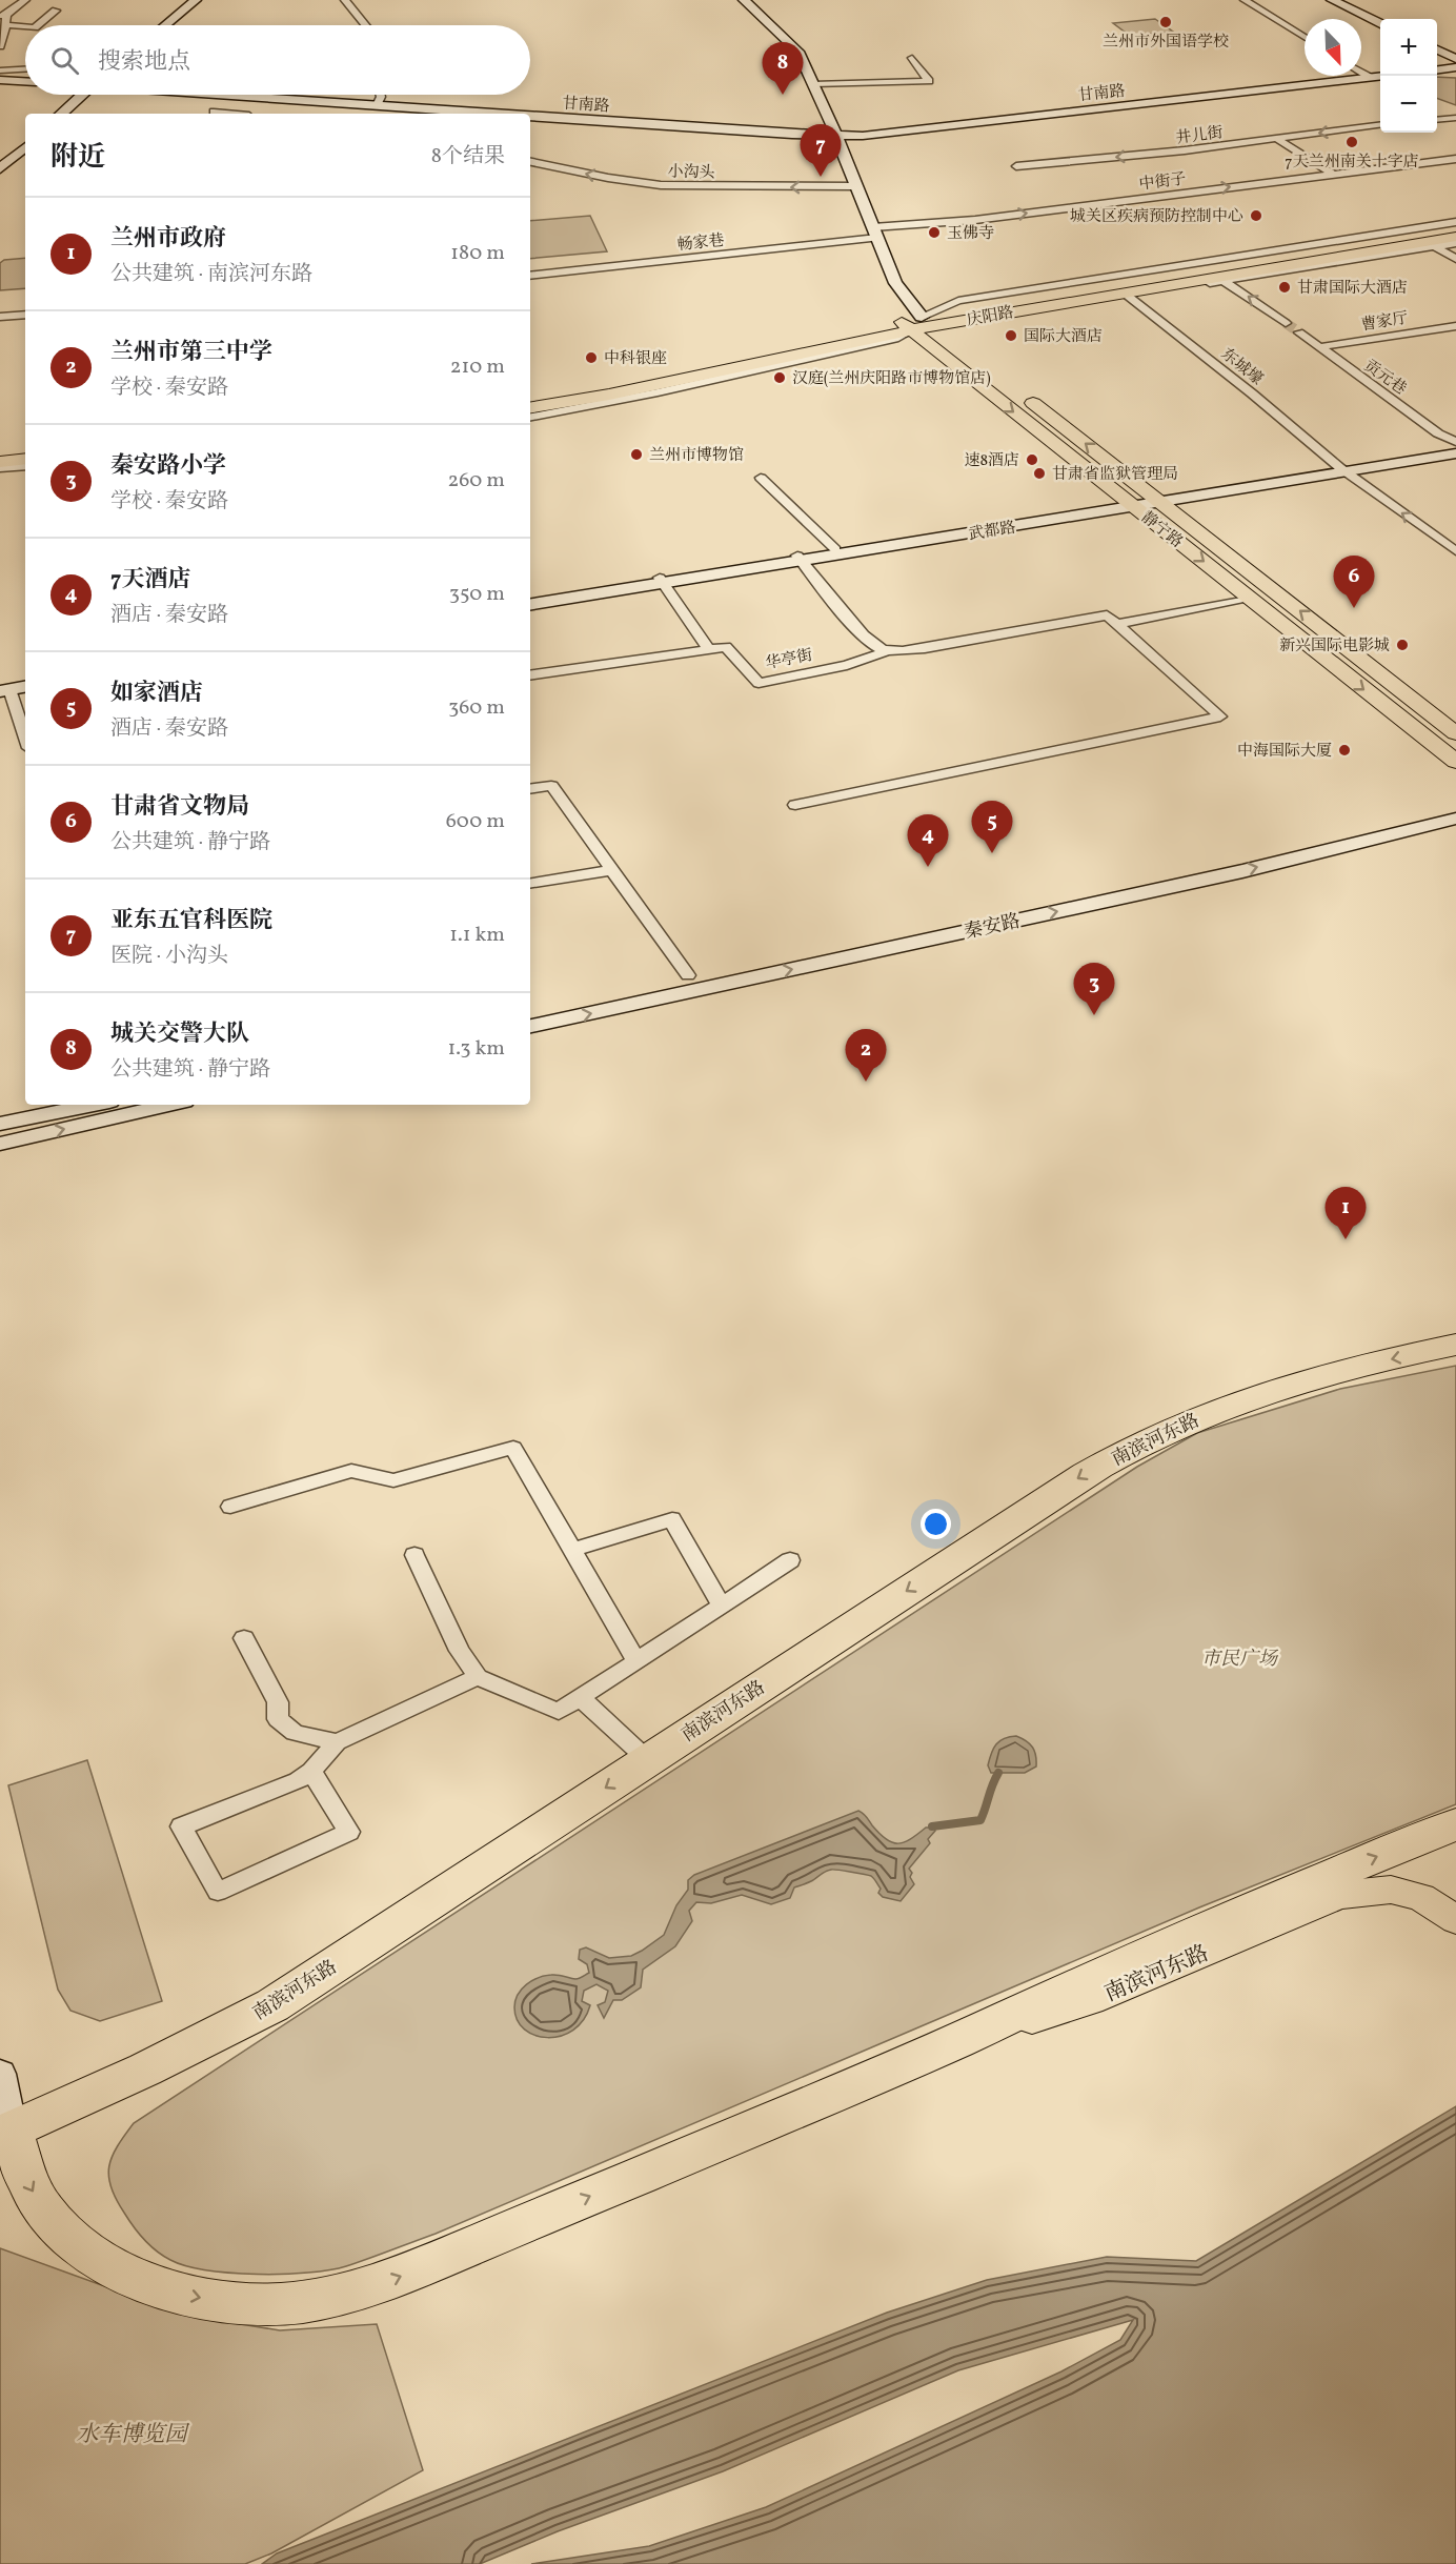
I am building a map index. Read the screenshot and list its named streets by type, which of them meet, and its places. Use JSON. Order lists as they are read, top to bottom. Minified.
{"streets":{"highway":["南滨河东路"],"main road":["甘南路","庆阳路","静宁路","武都路","秦安路"],"street":["井儿街","小沟头","中街子","畅家巷","曹家厅","东城壕","贡元巷","华亭街"]},"crossings":[["中街子","畅家巷"],["庆阳路","东城壕"],["庆阳路","静宁路"],["曹家厅","贡元巷"],["东城壕","武都路"],["静宁路","武都路"]],"one_way":["小沟头"],"parks":["市民广场","水车博览园"],"places":["兰州市外国语学校","7天兰州南关十字店","城关区疾病预防控制中心","玉佛寺","甘肃国际大酒店","国际大酒店","中科银座","汉庭(兰州庆阳路市博物馆店)","兰州市博物馆","速8酒店","甘肃省监狱管理局","新兴国际电影城","中海国际大厦"],"north":"bottom right","page":{"map_buttons":["+","−"],"search":"搜索地点","pins":["8","7","6","5","4","3","2","1"],"heading":["附近","8个结果"],"list":[{"mark":"1","name":"兰州市政府","note":"公共建筑 · 南滨河东路","value":"180 m"},{"mark":"2","name":"兰州市第三中学","note":"学校 · 秦安路","value":"210 m"},{"mark":"3","name":"秦安路小学","note":"学校 · 秦安路","value":"260 m"},{"mark":"4","name":"7天酒店","note":"酒店 · 秦安路","value":"350 m"},{"mark":"5","name":"如家酒店","note":"酒店 · 秦安路","value":"360 m"},{"mark":"6","name":"甘肃省文物局","note":"公共建筑 · 静宁路","value":"600 m"},{"mark":"7","name":"亚东五官科医院","note":"医院 · 小沟头","value":"1.1 km"},{"mark":"8","name":"城关交警大队","note":"公共建筑 · 静宁路","value":"1.3 km"}]}}
